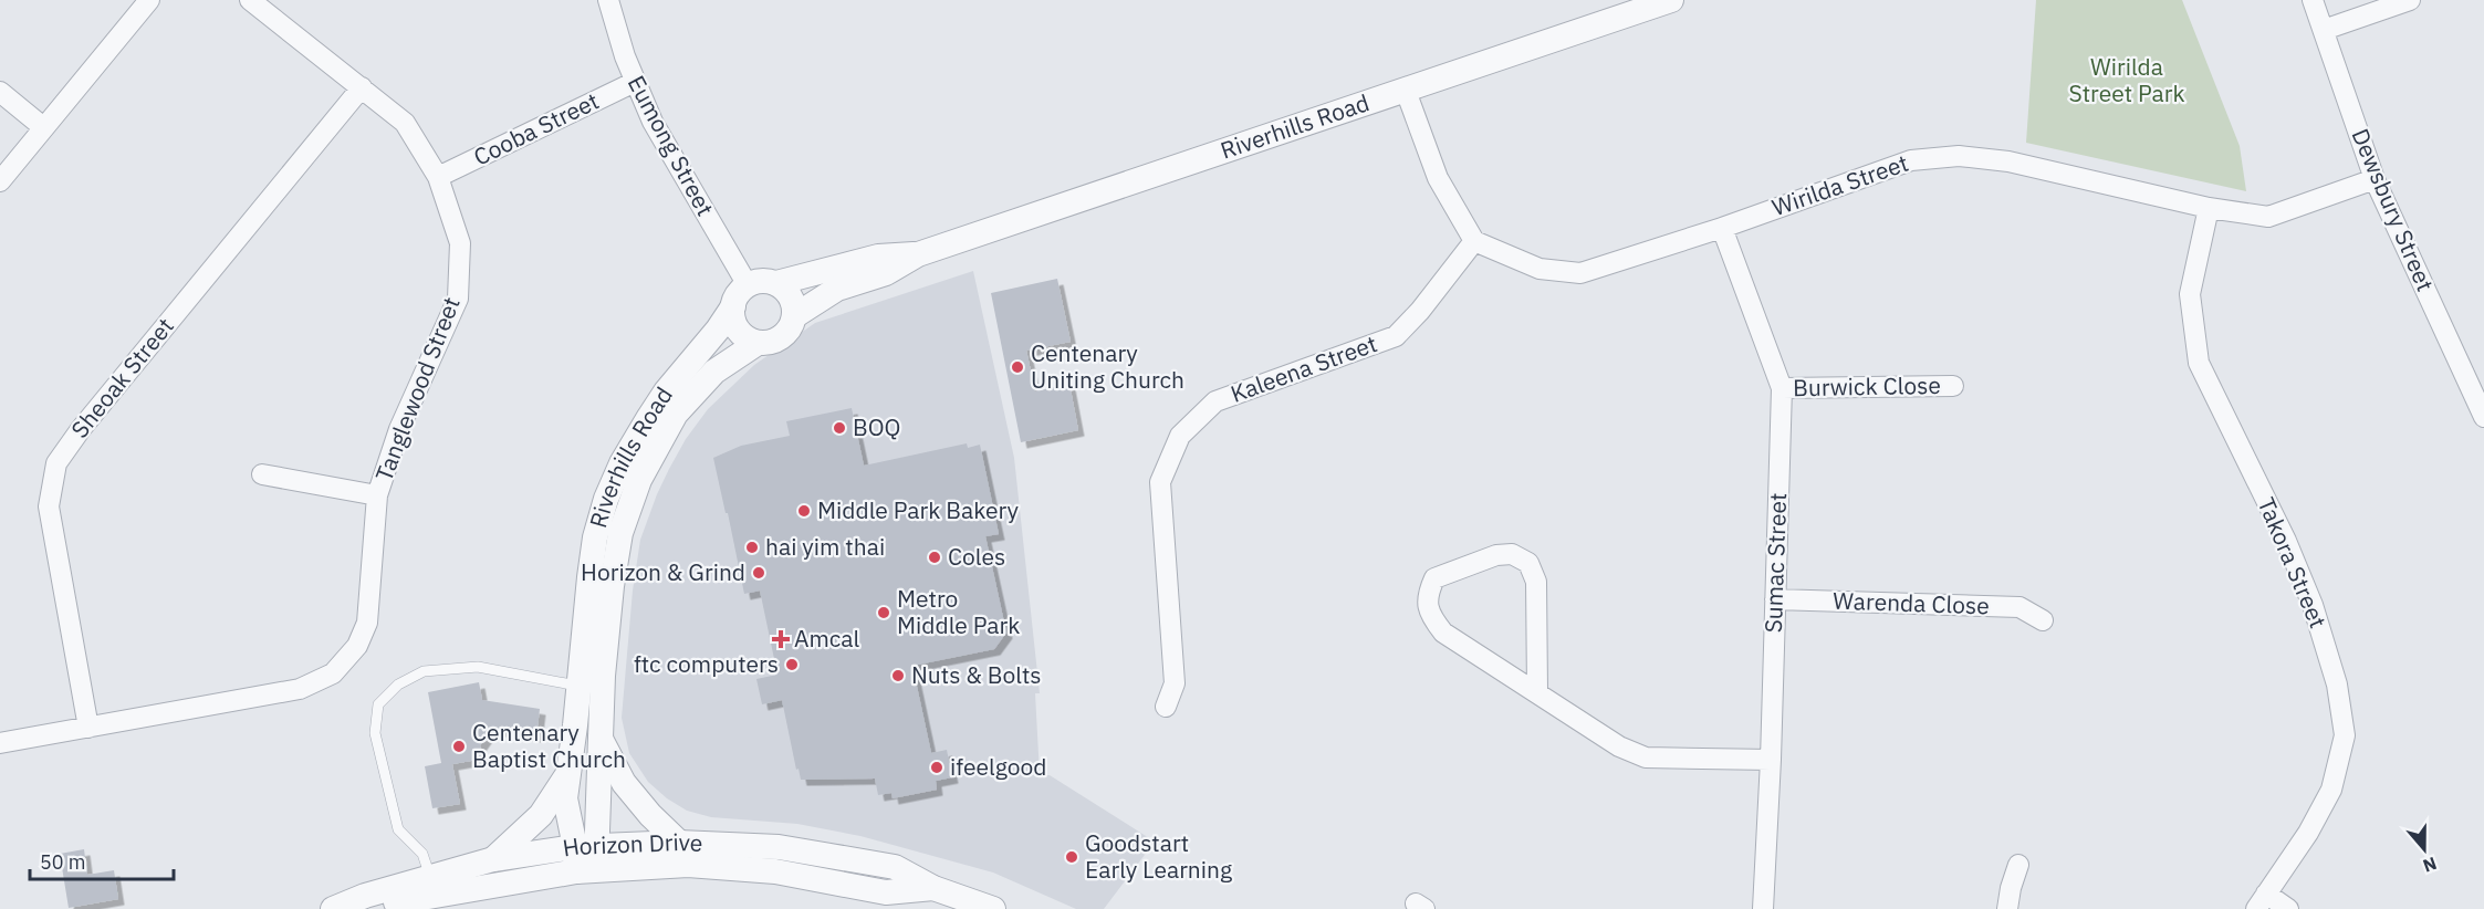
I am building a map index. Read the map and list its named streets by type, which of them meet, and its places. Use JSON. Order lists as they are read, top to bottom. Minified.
{"streets":{"street":["Riverhills Road","Cooba Street","Eumong Street","Wirilda Street","Dewsbury Street","Kaleena Street","Sheoak Street","Burwick Close","Tanglewood Street","Sumac Street","Takora Street","Warenda Close","Horizon Drive"]},"crossings":[["Riverhills Road","Eumong Street"],["Riverhills Road","Horizon Drive"],["Cooba Street","Eumong Street"],["Cooba Street","Tanglewood Street"],["Wirilda Street","Dewsbury Street"],["Wirilda Street","Kaleena Street"],["Wirilda Street","Sumac Street"],["Wirilda Street","Takora Street"],["Sheoak Street","Tanglewood Street"],["Burwick Close","Sumac Street"],["Sumac Street","Warenda Close"]],"parks":["Wirilda Street Park"],"places":{"other":["Centenary Uniting Church","BOQ","Middle Park Bakery","hai yim thai","Coles","Horizon & Grind","Metro Middle Park","ftc computers","Nuts & Bolts","Centenary Baptist Church","ifeelgood","Goodstart Early Learning"],"health":["Amcal"]},"scale_bar":"50 m","north":"bottom"}
